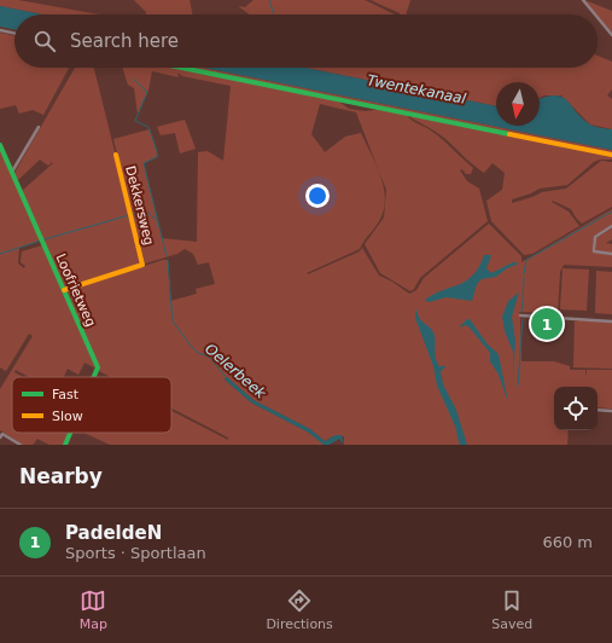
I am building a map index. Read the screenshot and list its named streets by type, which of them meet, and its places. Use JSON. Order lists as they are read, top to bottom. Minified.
{"streets":{"street":["Dekkersweg","Loofrietweg"]},"crossings":[["Dekkersweg","Loofrietweg"]],"water":["Twentekanaal","Oelerbeek"],"legend":["Fast","Slow"],"north":"bottom","page":{"search":"Search here","pins":"1","heading":"Nearby","list":[{"mark":"1","name":"PadeldeN","note":"Sports · Sportlaan","value":"660 m"}],"nav":["Map","Directions","Saved"]}}
